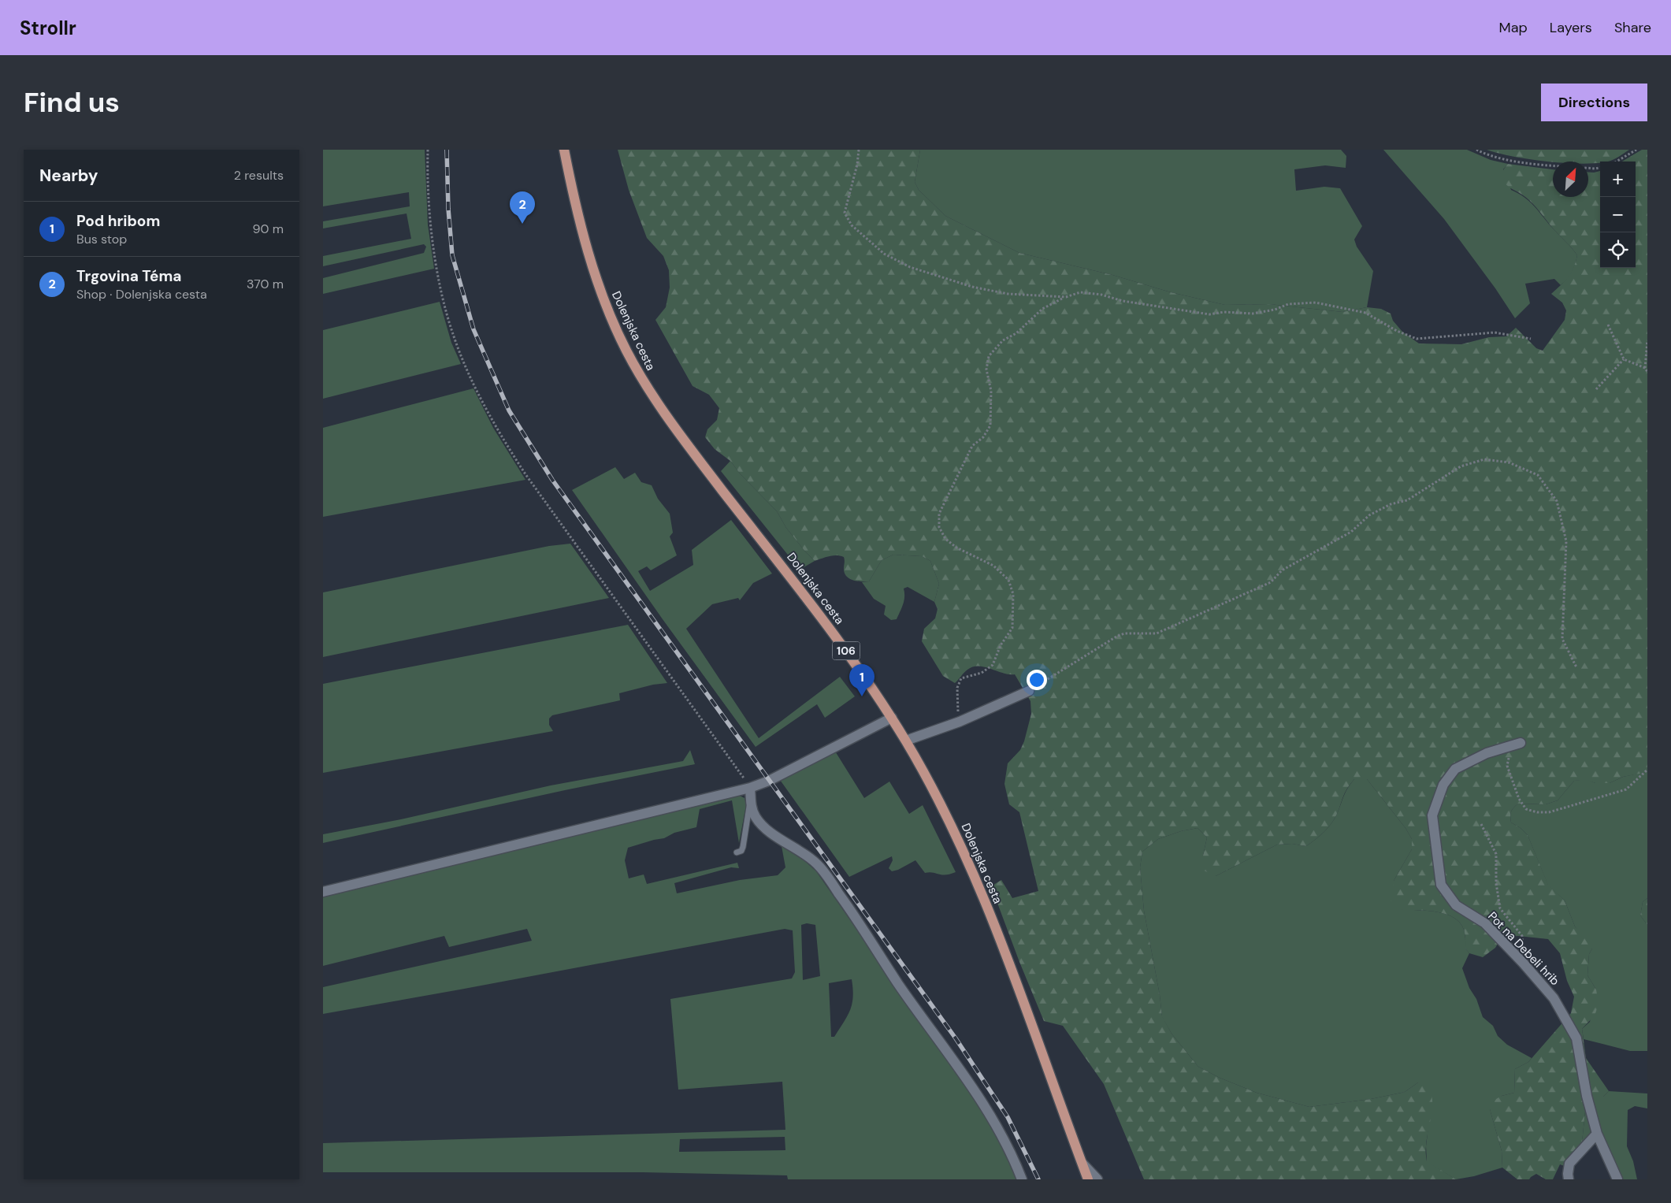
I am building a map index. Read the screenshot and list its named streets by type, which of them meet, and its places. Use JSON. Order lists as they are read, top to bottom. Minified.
{"streets":{"main road":["Dolenjska cesta","106"],"street":["Pot na Debeli hrib"]},"north":"top right","page":{"header":"Strollr","nav":["Map","Layers","Share"],"buttons":"Directions","title":"Find us","heading":["Nearby","2 results"],"map_buttons":["+","−"],"pins":["2","1"],"list":[{"mark":"1","name":"Pod hribom","note":"Bus stop","value":"90 m"},{"mark":"2","name":"Trgovina Téma","note":"Shop · Dolenjska cesta","value":"370 m"}]}}
